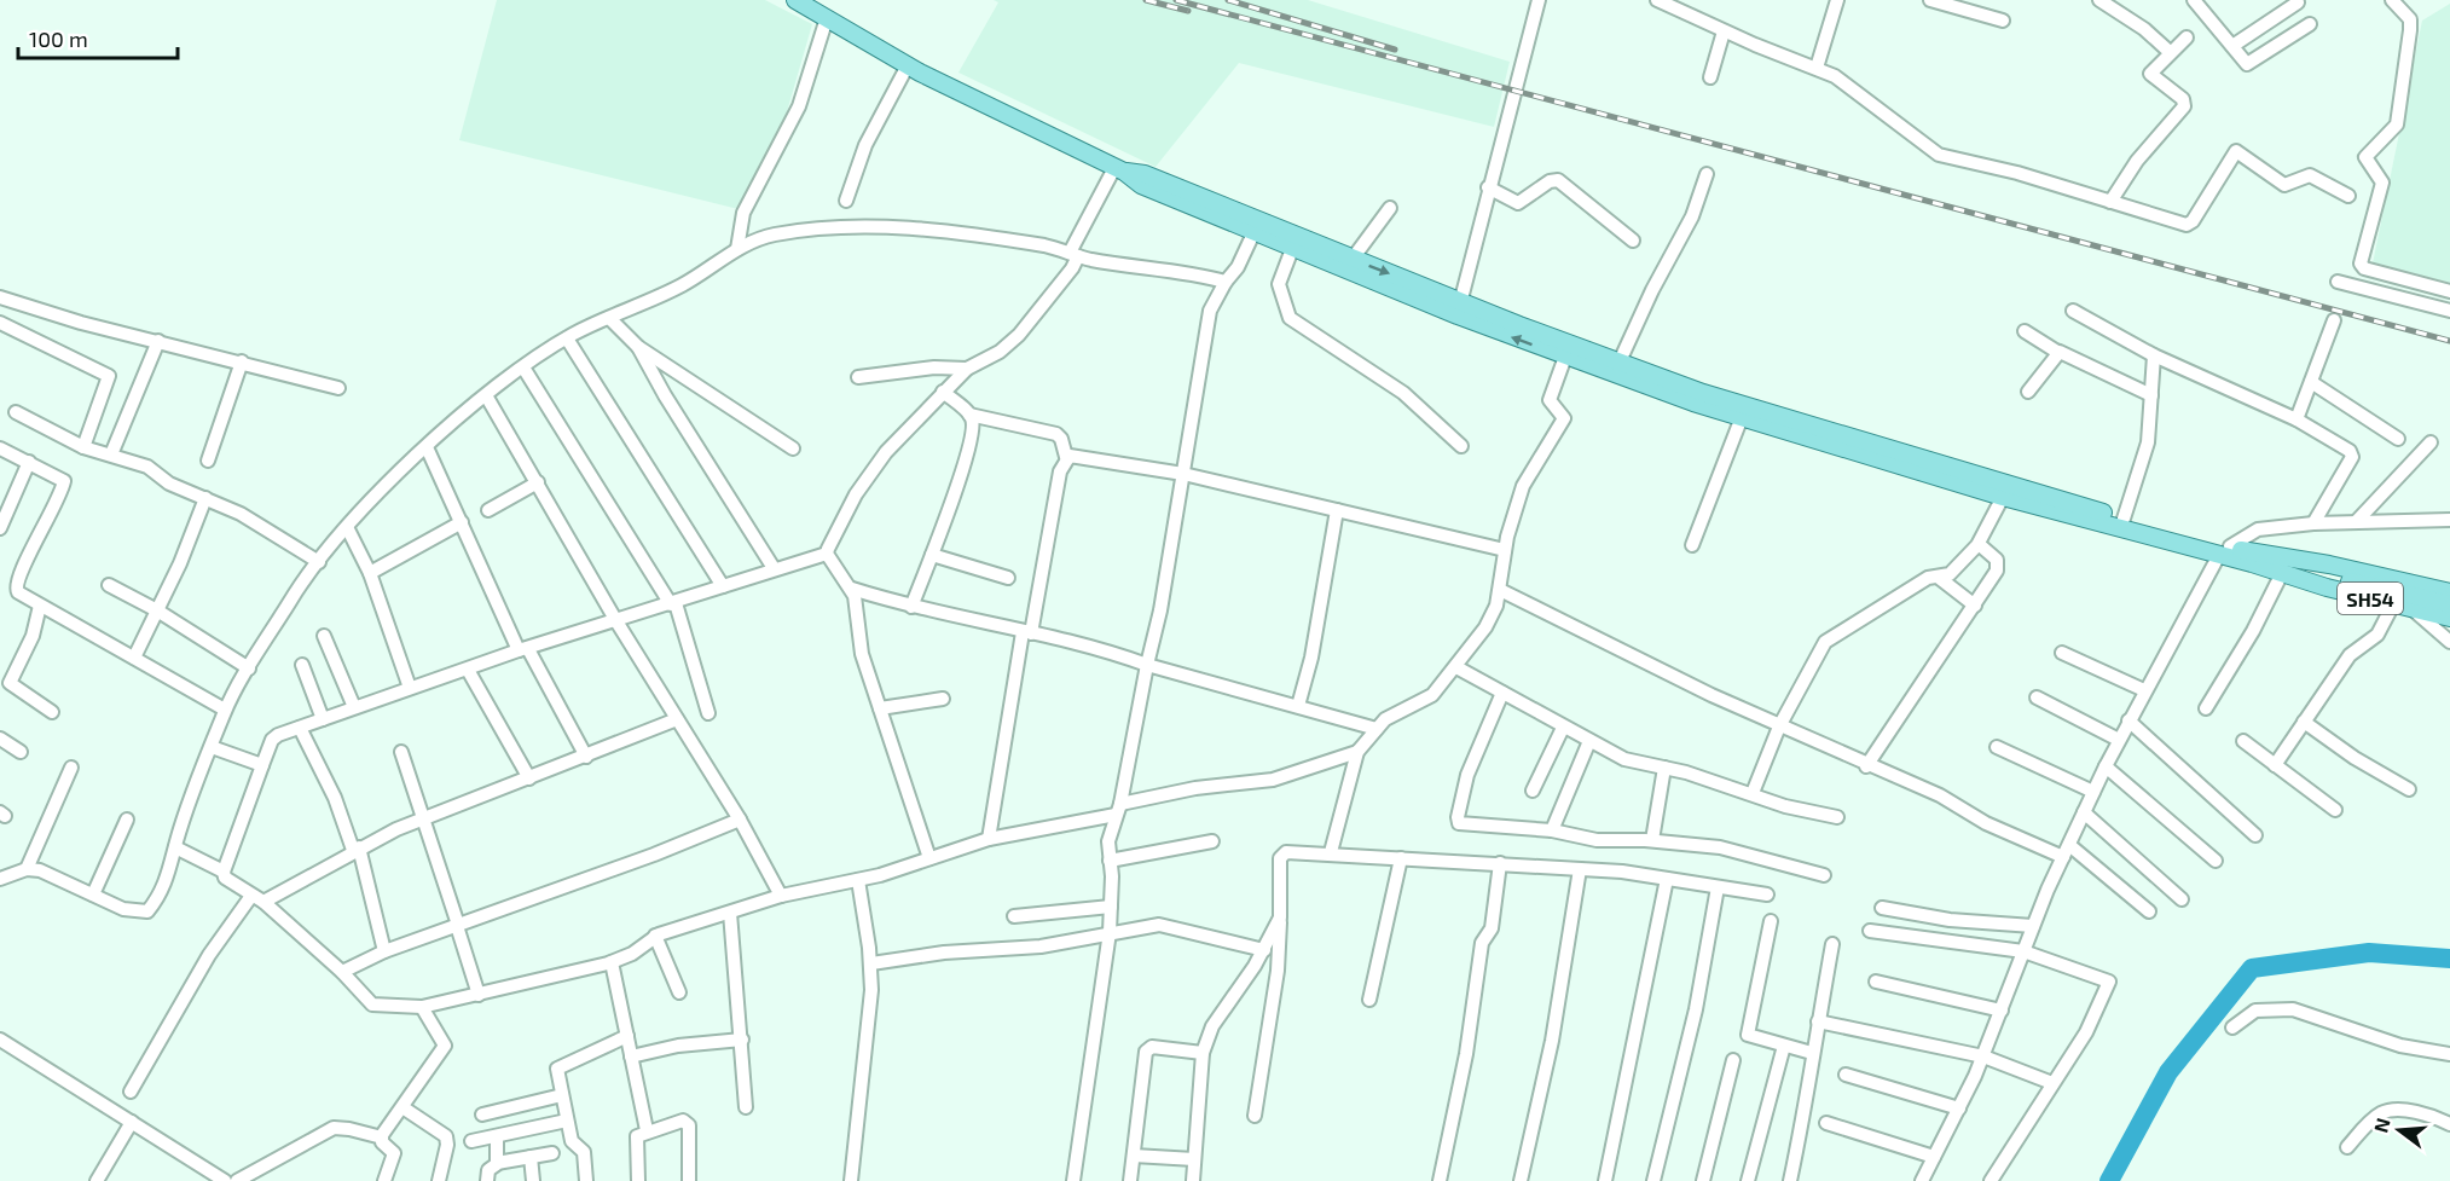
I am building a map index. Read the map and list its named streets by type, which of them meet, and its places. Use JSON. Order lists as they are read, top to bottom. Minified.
{"streets":{"main road":["SH54"]},"scale_bar":"100 m","north":"left"}
